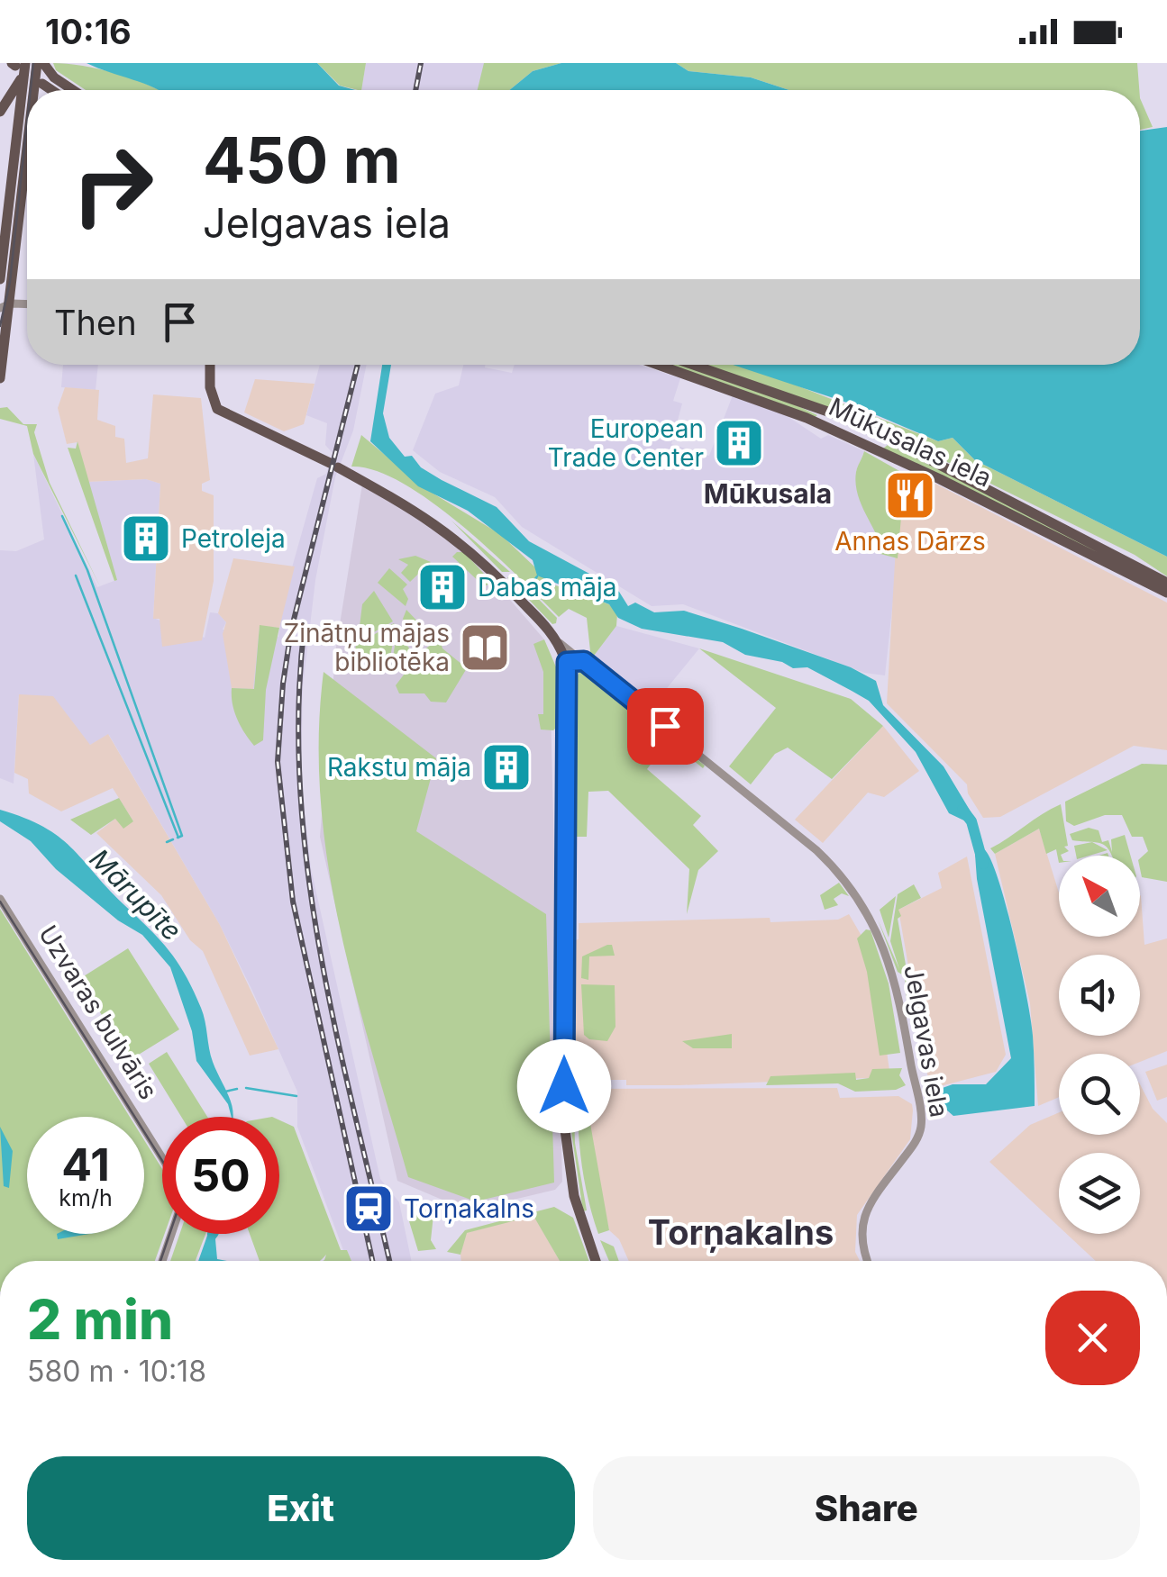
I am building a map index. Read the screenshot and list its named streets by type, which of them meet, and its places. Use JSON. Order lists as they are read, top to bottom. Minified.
{"streets":{"main road":["Mūkusalas iela","Jelgavas iela"],"street":["Uzvaras bulvāris"]},"districts":["Mūkusala","Torņakalns"],"water":["Mārupīte"],"places":{"building":["European Trade Center","Petroleja","Dabas māja","Rakstu māja"],"restaurant":["Annas Dārzs"],"library":["Zinātņu mājas bibliotēka"],"station":["Torņakalns"]},"north":"top left","page":{"status":"10:16","turn":["450 m","Jelgavas iela"],"then":"Then","speed":"41 km/h","limit":"50","heading":["2 min","580 m · 10:18"],"buttons":["Exit","Share"]}}
